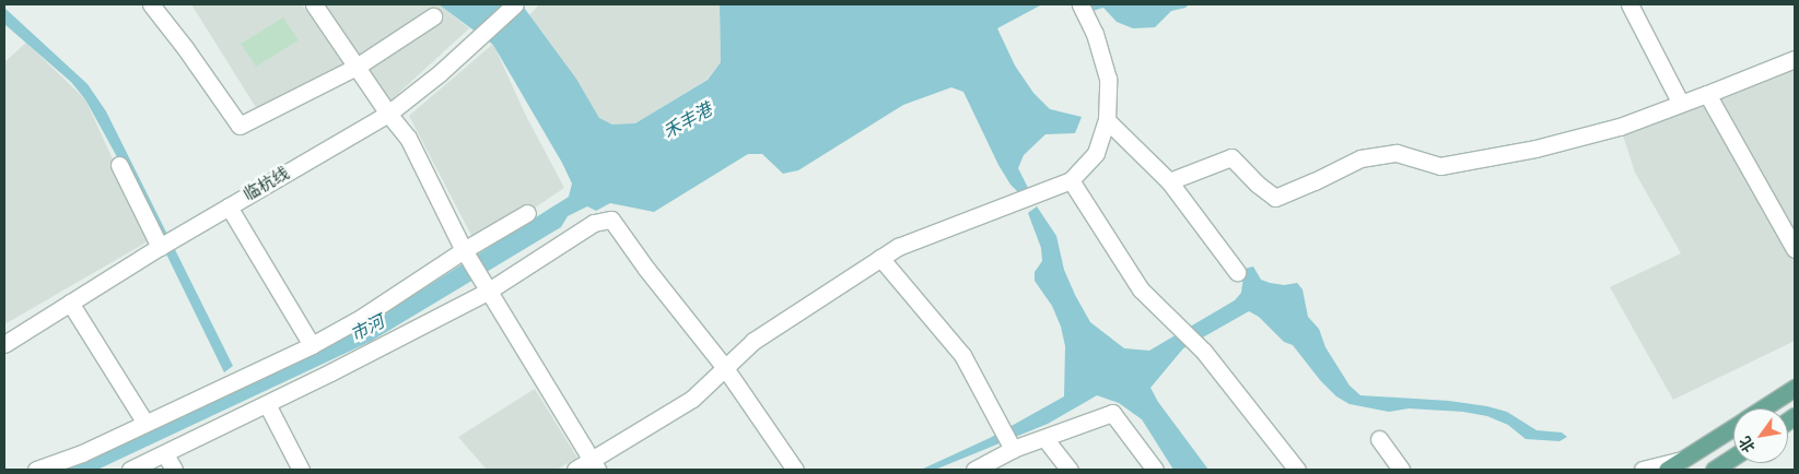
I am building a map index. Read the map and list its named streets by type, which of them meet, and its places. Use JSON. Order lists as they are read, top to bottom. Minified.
{"streets":{"street":["临杭线"]},"water":["禾丰港","市河"],"north":"bottom left"}
